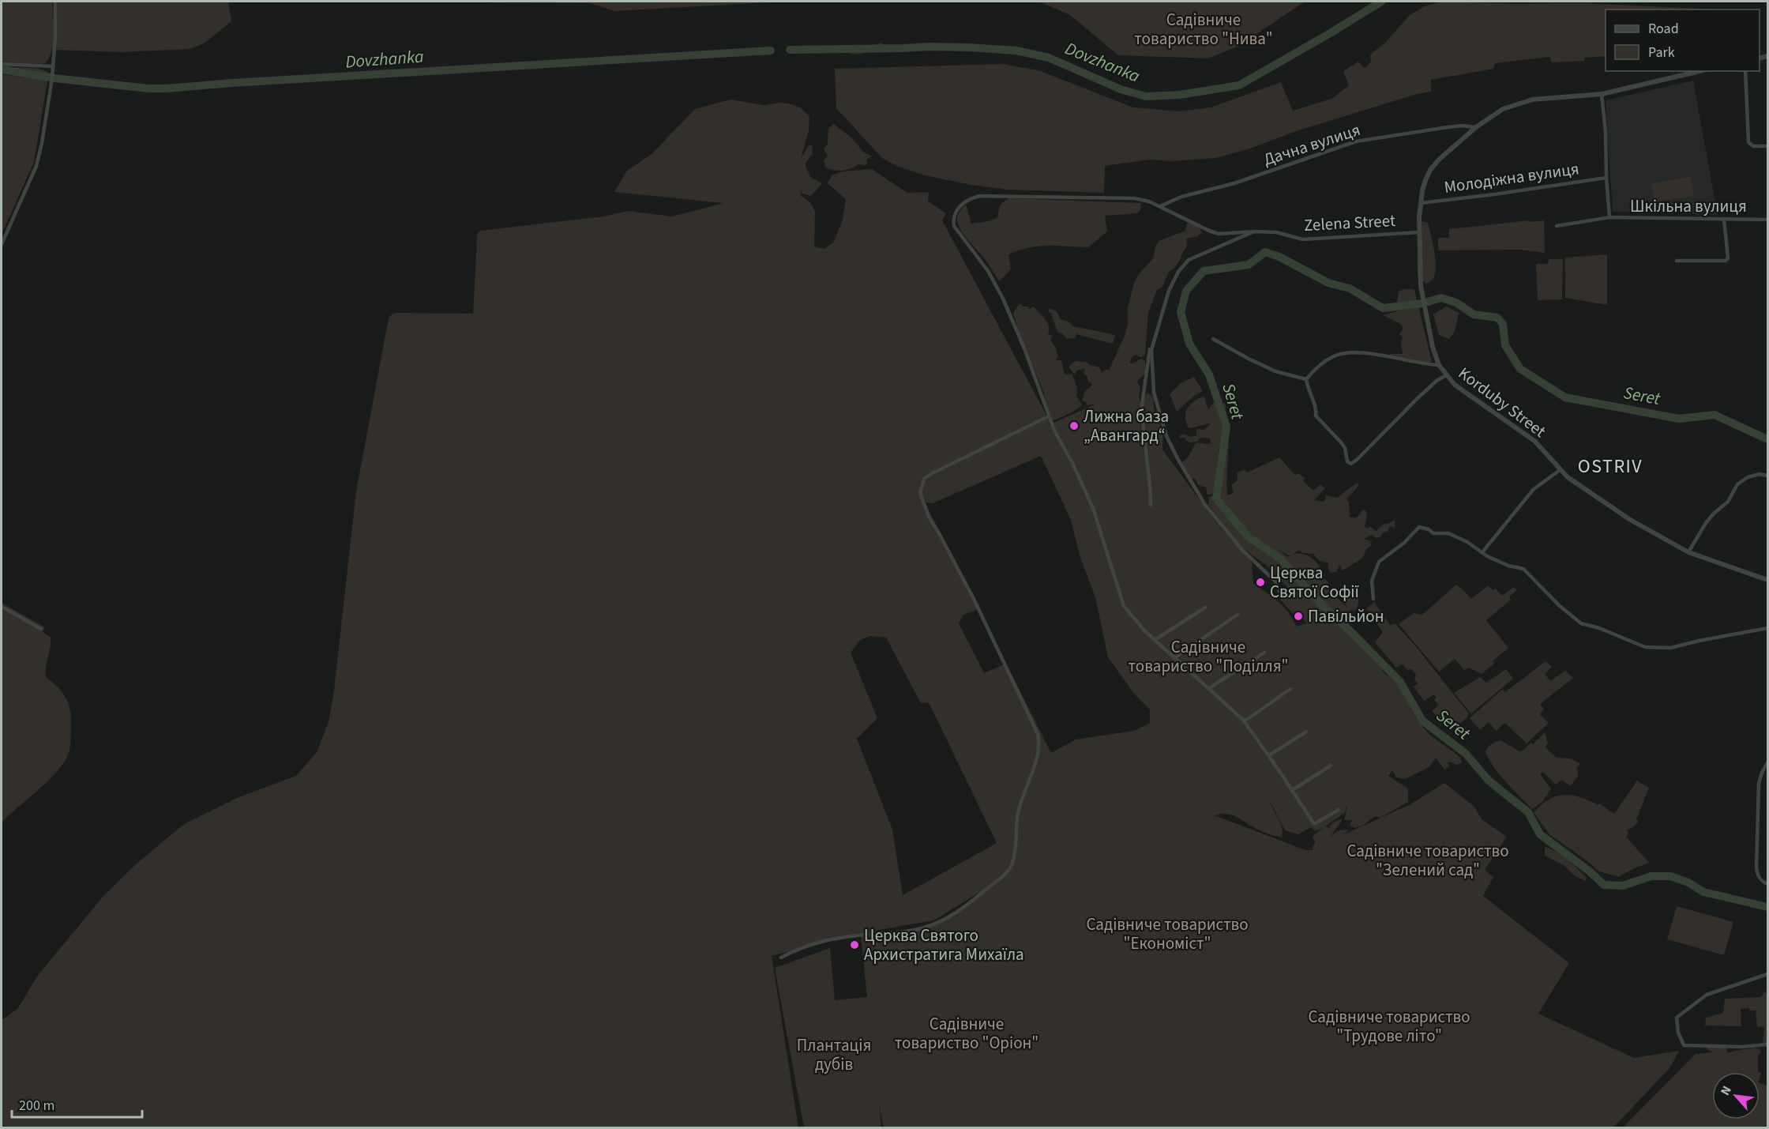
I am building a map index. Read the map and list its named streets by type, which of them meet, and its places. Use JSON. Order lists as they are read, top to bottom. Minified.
{"streets":{"street":["Дачна вулиця","Молодіжна вулиця","Шкільна вулиця","Zelena Street","Korduby Street"]},"crossings":[["Дачна вулиця","Zelena Street"],["Дачна вулиця","Korduby Street"],["Молодіжна вулиця","Korduby Street"],["Zelena Street","Korduby Street"]],"districts":["OSTRIV"],"water":["Dovzhanka","Seret"],"parks":["Садівниче товариство \"Нива\"","Садівниче товариство \"Поділля\"","Садівниче товариство \"Зелений сад\"","Садівниче товариство \"Економіст\"","Садівниче товариство \"Трудове літо\"","Садівниче товариство \"Оріон\"","Плантація дубів"],"places":["Лижна база „Авангард“","Церква Святої Софії","Павільйон","Церква Святого Архистратига Михаїла"],"legend":["Road","Park"],"scale_bar":"200 m","north":"top left"}
